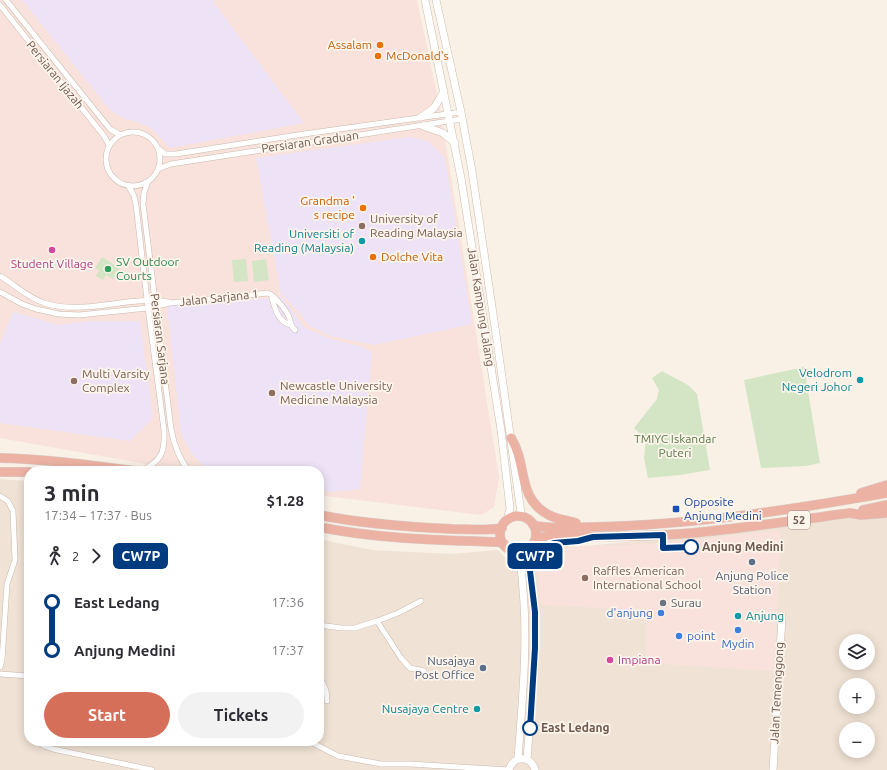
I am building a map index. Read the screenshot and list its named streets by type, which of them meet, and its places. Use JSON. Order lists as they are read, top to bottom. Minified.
{"streets":{"highway":["52"],"main road":["Jalan Kampung Lalang","Jalan Temenggong"],"street":["Persiaran Ijazah","Persiaran Graduan","Jalan Sarjana 1","Persiaran Sarjana"]},"crossings":[["Persiaran Ijazah","Persiaran Graduan"],["Persiaran Ijazah","Persiaran Sarjana"],["Persiaran Graduan","Jalan Kampung Lalang"],["Persiaran Graduan","Persiaran Sarjana"],["Jalan Kampung Lalang","52"]],"parks":["TMIYC Iskandar Puteri"],"places":{"other":["Assalam","McDonald's","Grandma ' s recipe","University of Reading Malaysia","Universiti of Reading (Malaysia)","Student Village","Dolche Vita","SV Outdoor Courts","Velodrom Negeri Johor","Multi Varsity Complex","Newcastle University Medicine Malaysia","Anjung Medini","Anjung Police Station","Raffles American International School","Surau","d'anjung","Anjung","Mydin","point","Impiana","Nusajaya Post Office","Nusajaya Centre","East Ledang"],"transit":["Opposite Anjung Medini"]},"lines":["bus line CW7P"],"page":{"on_map":"CW7P","heading":["3 min","17:34 – 17:37 · Bus","$1.28"],"legs":["2","CW7P"],"list":[{"name":"East Ledang","value":"17:36"},{"name":"Anjung Medini","value":"17:37"}],"map_buttons":["+","−"],"buttons":["Start","Tickets"]}}
